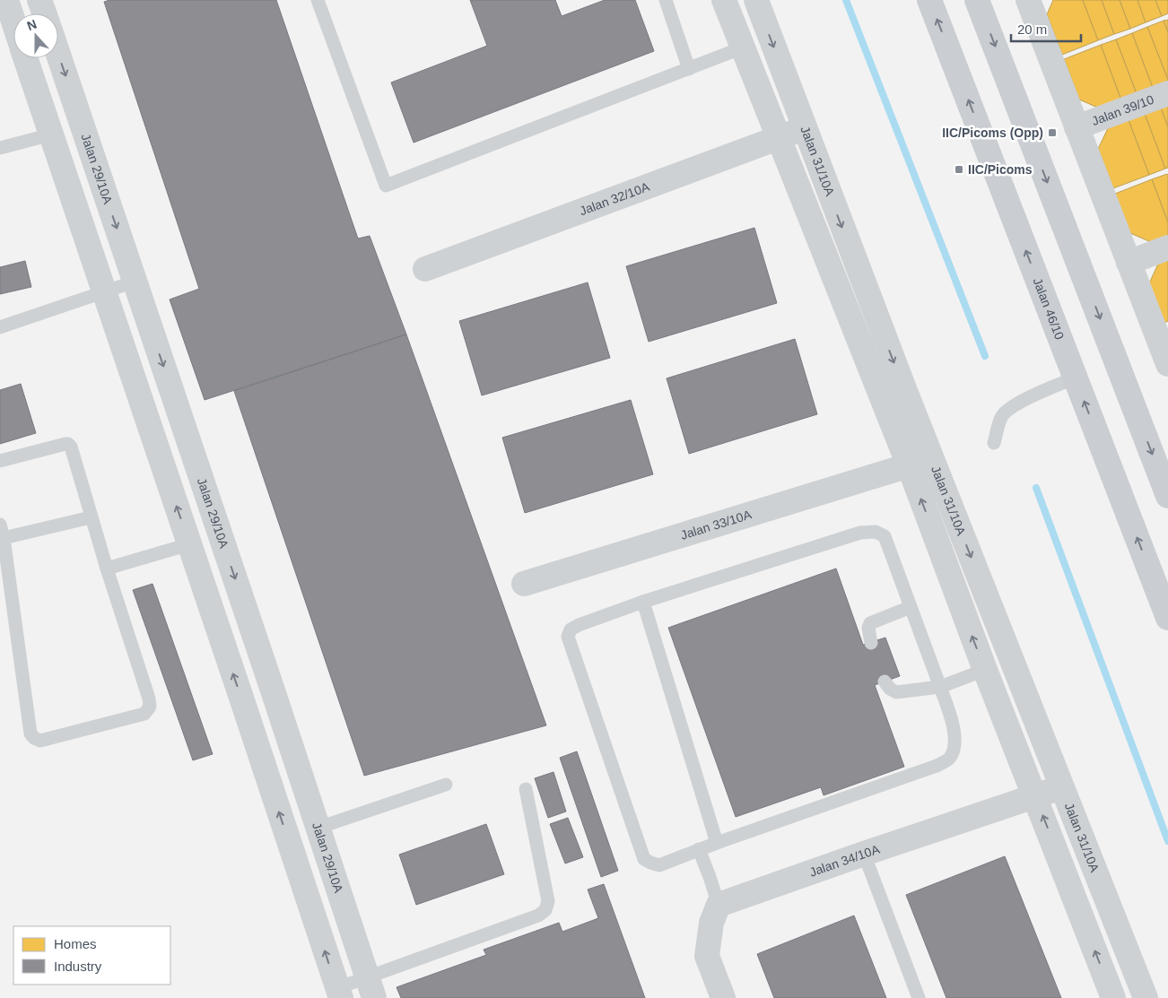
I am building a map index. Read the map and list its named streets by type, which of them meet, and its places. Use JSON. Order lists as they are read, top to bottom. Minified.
{"streets":{"main road":["Jalan 46/10"],"street":["Jalan 39/10","Jalan 31/10A","Jalan 29/10A","Jalan 32/10A","Jalan 33/10A","Jalan 34/10A"]},"crossings":[["Jalan 31/10A","Jalan 32/10A"],["Jalan 31/10A","Jalan 33/10A"],["Jalan 31/10A","Jalan 34/10A"]],"places":{"transit":["IIC/Picoms (Opp)","IIC/Picoms"]},"legend":["Homes","Industry"],"scale_bar":"20 m","north":"top"}
